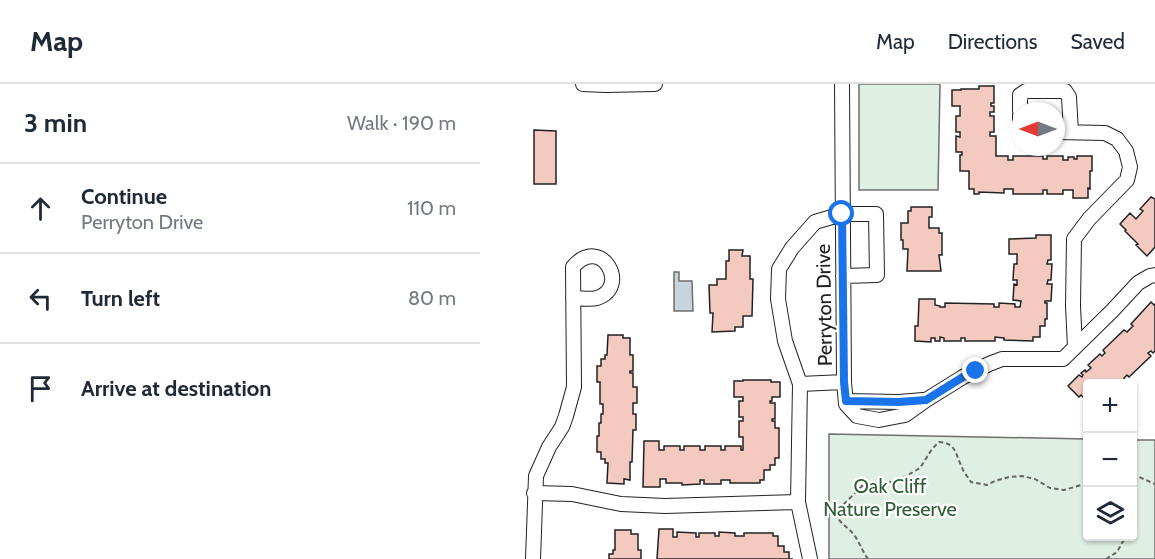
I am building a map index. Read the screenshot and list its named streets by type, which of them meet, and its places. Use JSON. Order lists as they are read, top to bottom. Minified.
{"streets":{"street":["Perryton Drive"]},"parks":["Oak Cliff Nature Preserve"],"north":"left","page":{"header":"Map","nav":["Map","Directions","Saved"],"heading":["3 min","Walk · 190 m"],"list":[["Continue","Perryton Drive","110 m"],["Turn left","80 m"],"Arrive at destination"],"map_buttons":["+","−"]}}
